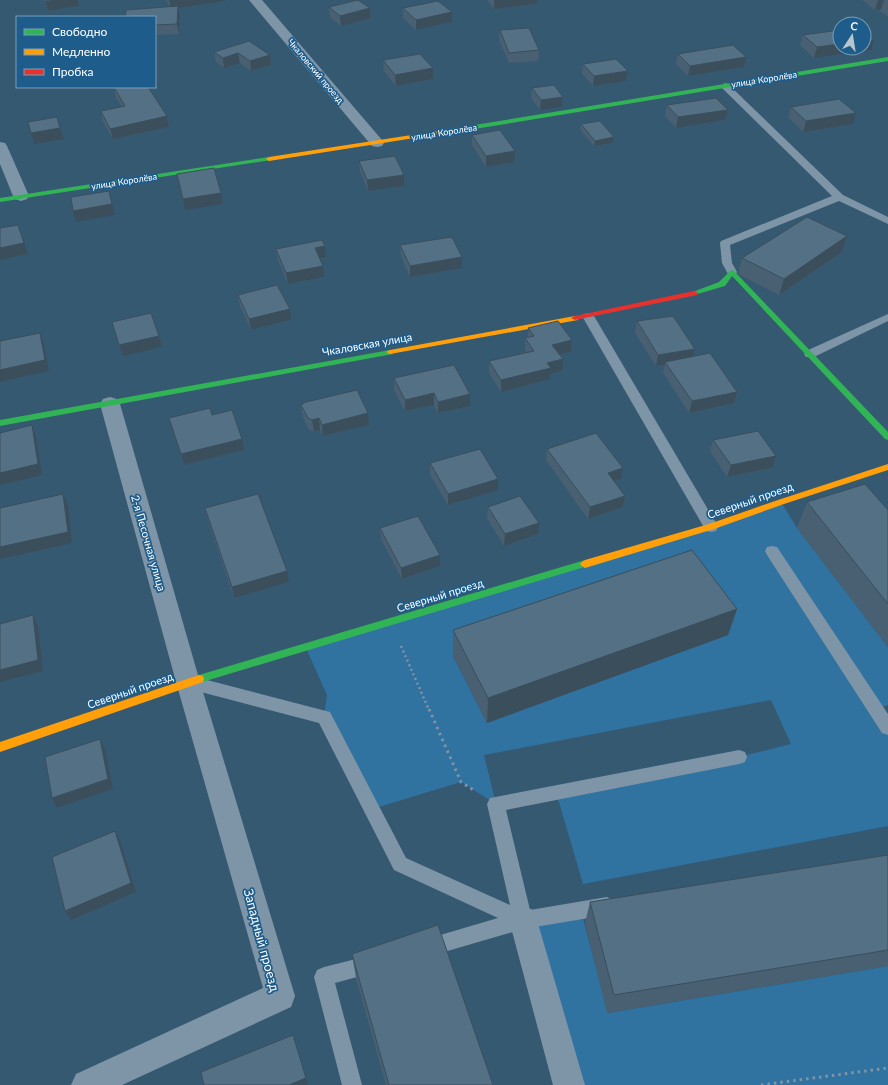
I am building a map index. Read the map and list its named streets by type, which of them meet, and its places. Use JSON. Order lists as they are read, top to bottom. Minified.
{"streets":{"street":["Чкаловский проезд","улица Королёва","Чкаловская улица","Северный проезд","2-я Песочная улица","Западный проезд"]},"crossings":[["Чкаловский проезд","улица Королёва"],["Чкаловская улица","2-я Песочная улица"],["Северный проезд","2-я Песочная улица"],["Северный проезд","Западный проезд"],["2-я Песочная улица","Западный проезд"]],"legend":["Свободно","Медленно","Пробка"],"north":"top"}
